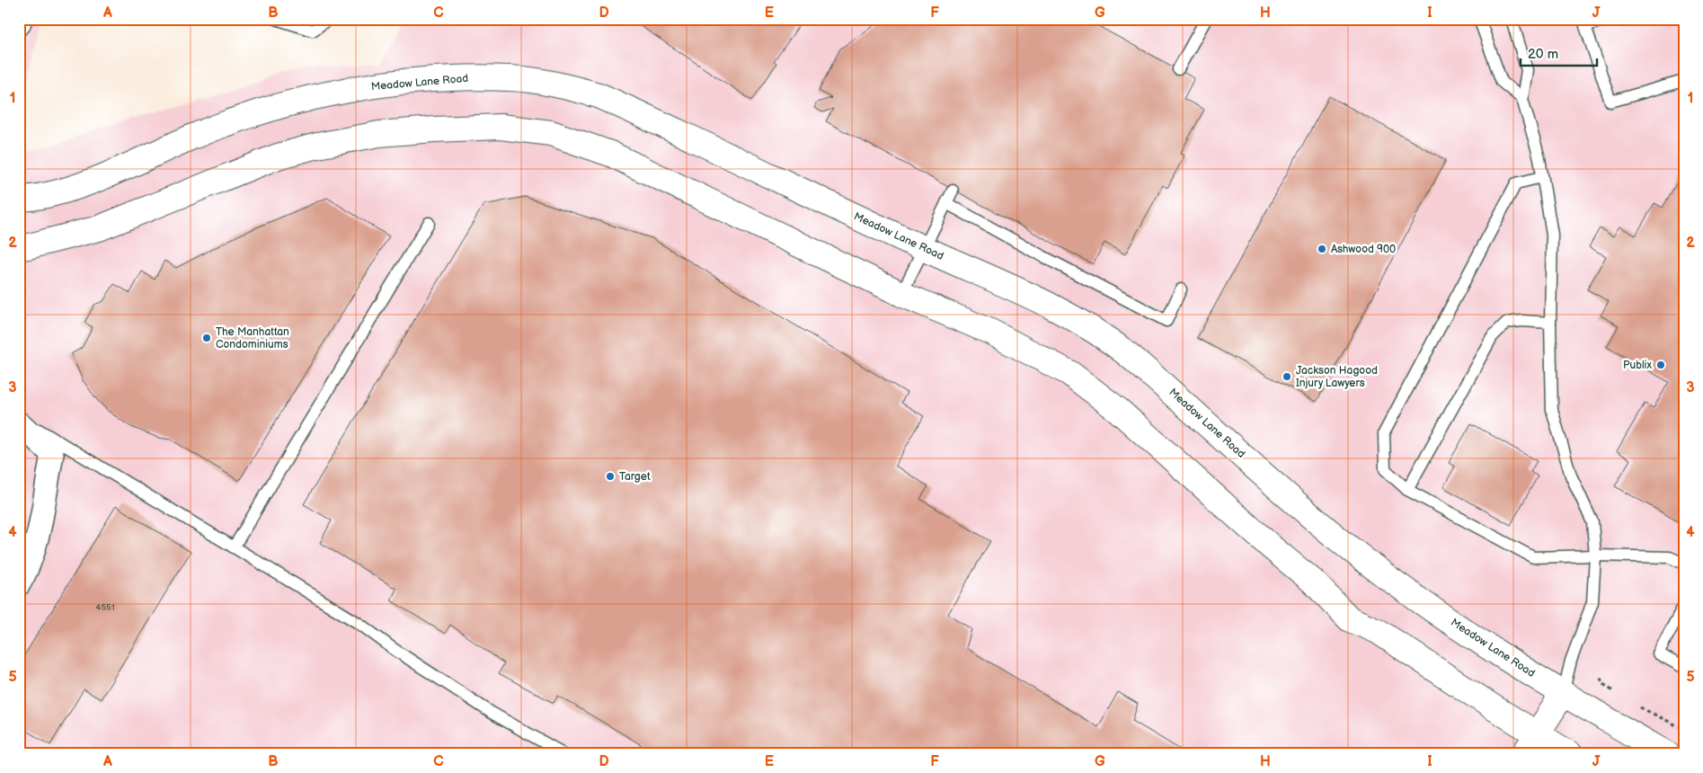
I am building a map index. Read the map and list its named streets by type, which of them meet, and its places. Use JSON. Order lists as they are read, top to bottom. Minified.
{"streets":{"street":["Meadow Lane Road"]},"places":["Ashwood 900","The Manhattan Condominiums","Publix","Jackson Hagood Injury Lawyers","Target"],"house_numbers":["4551"],"scale_bar":"20 m","grid":{"columns":["A","B","C","D","E","F","G","H","I","J"],"rows":["1","2","3","4","5"]}}
